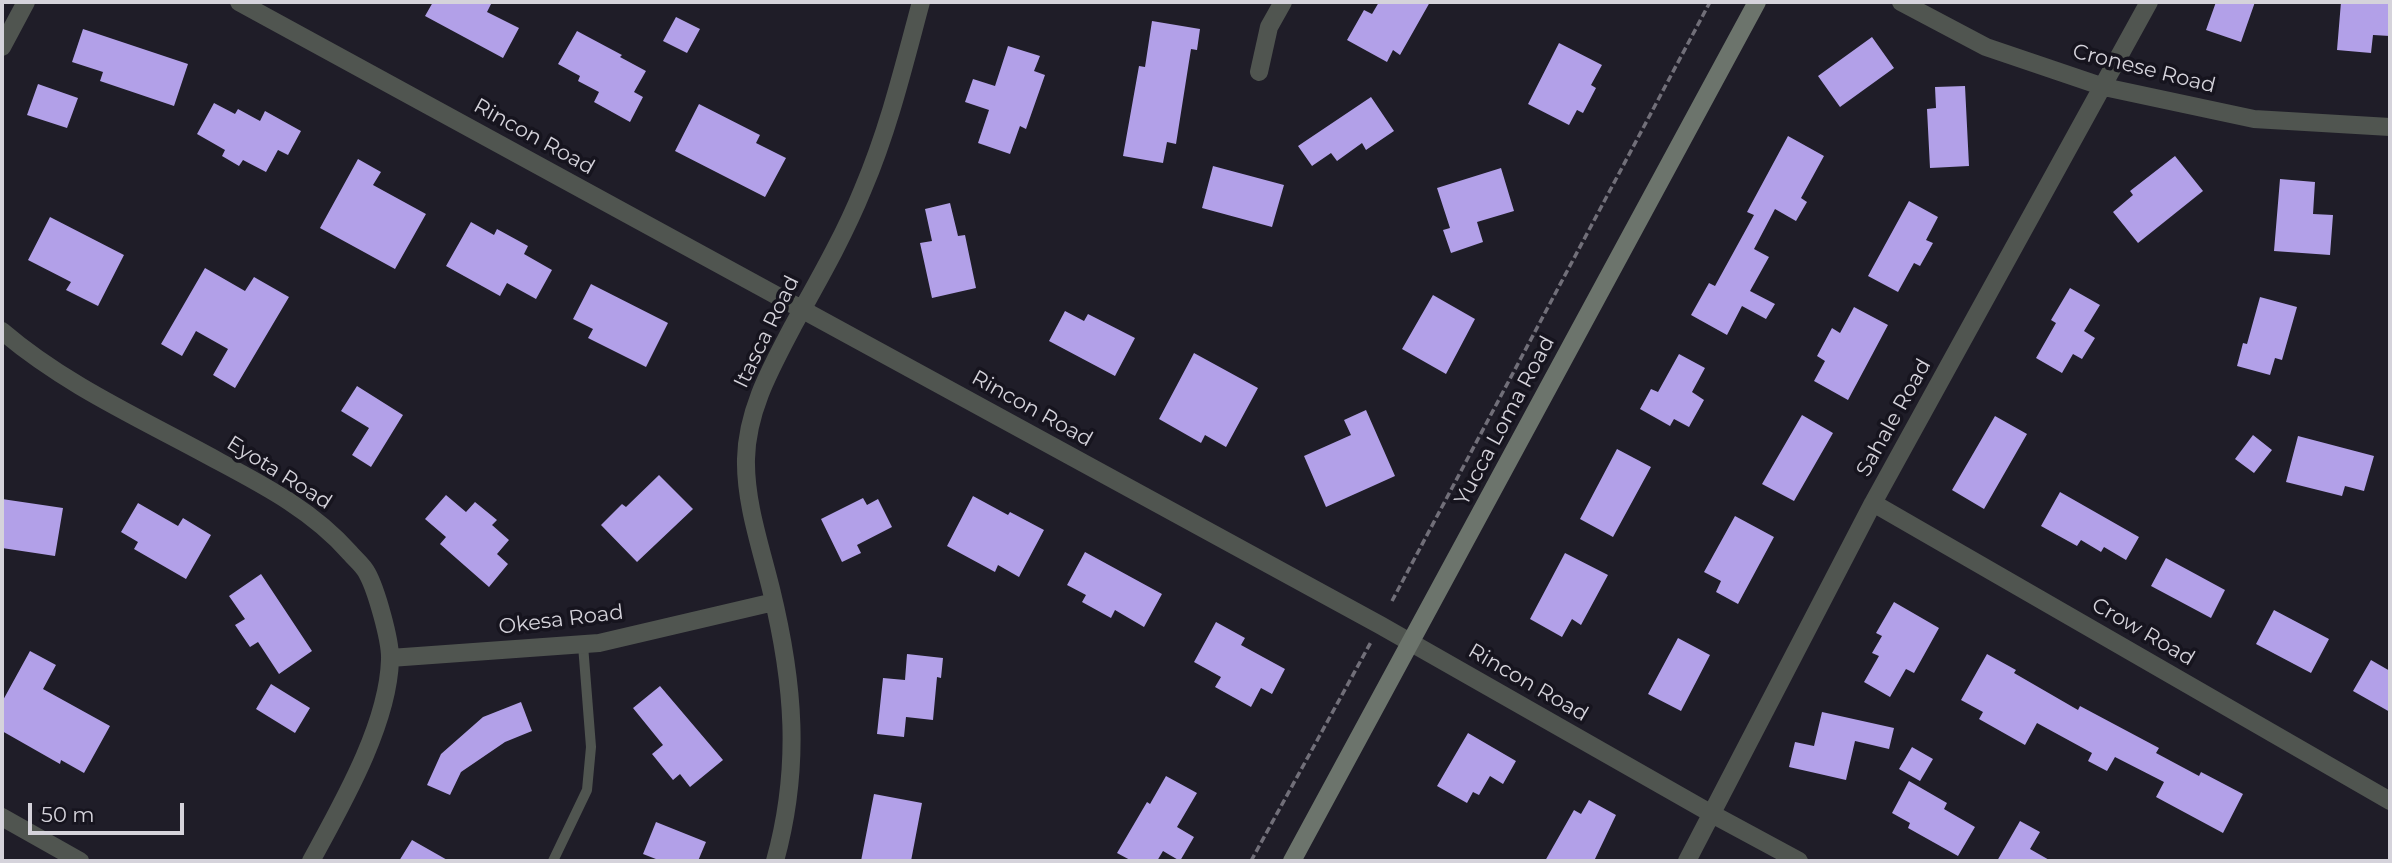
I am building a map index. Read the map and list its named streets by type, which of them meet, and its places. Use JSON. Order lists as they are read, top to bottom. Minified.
{"streets":{"main road":["Yucca Loma Road"],"street":["Cronese Road","Rincon Road","Itasca Road","Sahale Road","Eyota Road","Okesa Road","Crow Road"]},"crossings":[["Cronese Road","Sahale Road"],["Rincon Road","Itasca Road"],["Rincon Road","Sahale Road"],["Rincon Road","Yucca Loma Road"],["Itasca Road","Okesa Road"],["Sahale Road","Crow Road"],["Eyota Road","Okesa Road"]],"scale_bar":"50 m"}
